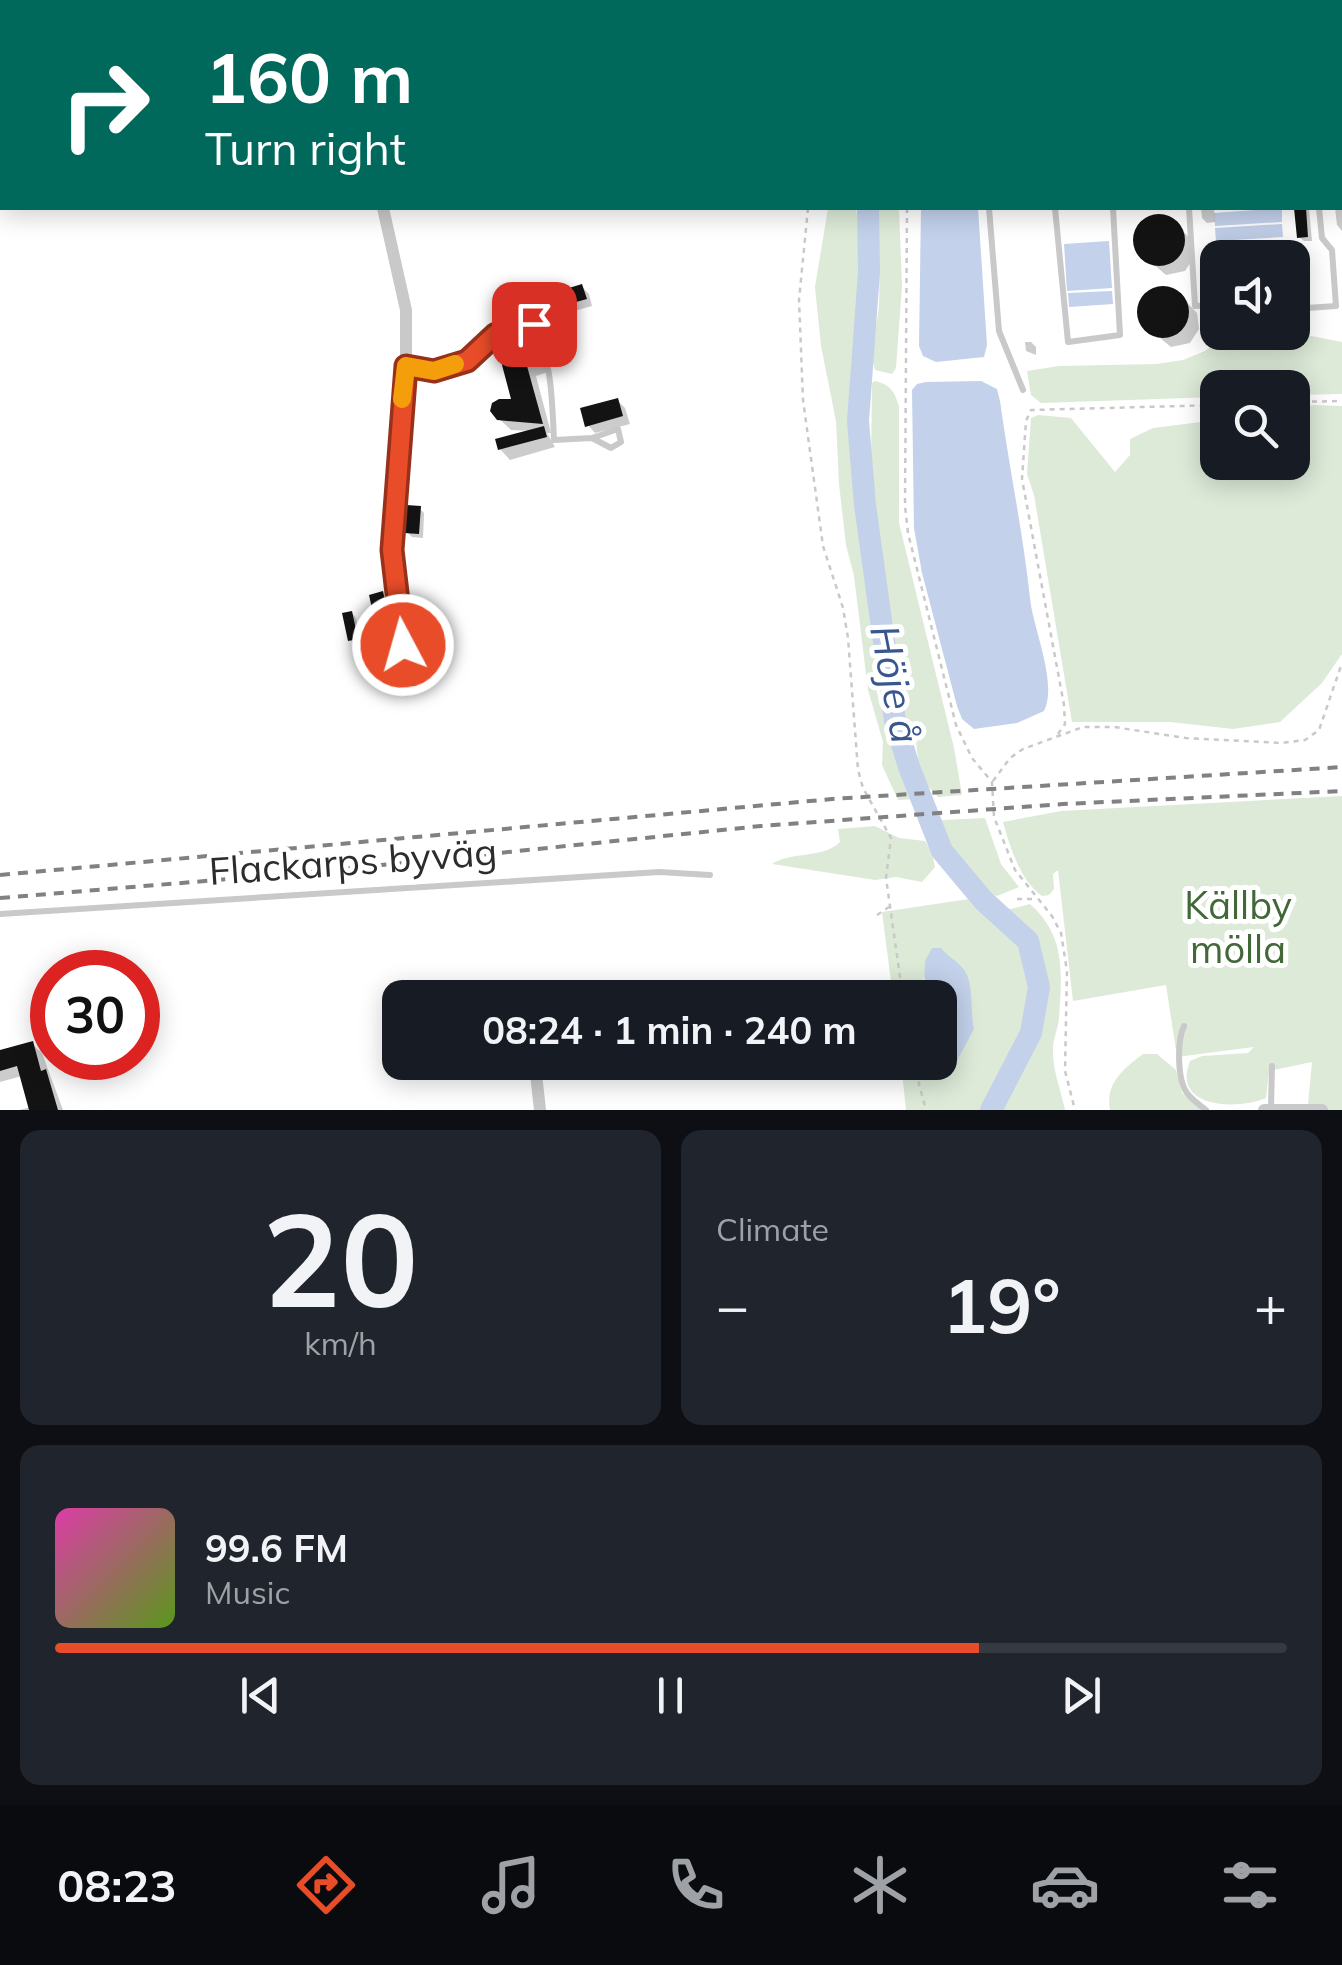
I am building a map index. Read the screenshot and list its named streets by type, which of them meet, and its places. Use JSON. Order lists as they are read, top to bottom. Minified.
{"streets":{"lane":["Flackarps byväg"]},"water":["Höje å"],"parks":["Källby mölla"],"page":{"turn":["160 m","Turn right"],"limit":"30","trip":"08:24 · 1 min · 240 m","tile":[["20","km/h"],"Climate"],"heat":["−","19°","+"],"song":["99.6 FM","Music"],"tabs":"08:23"}}
